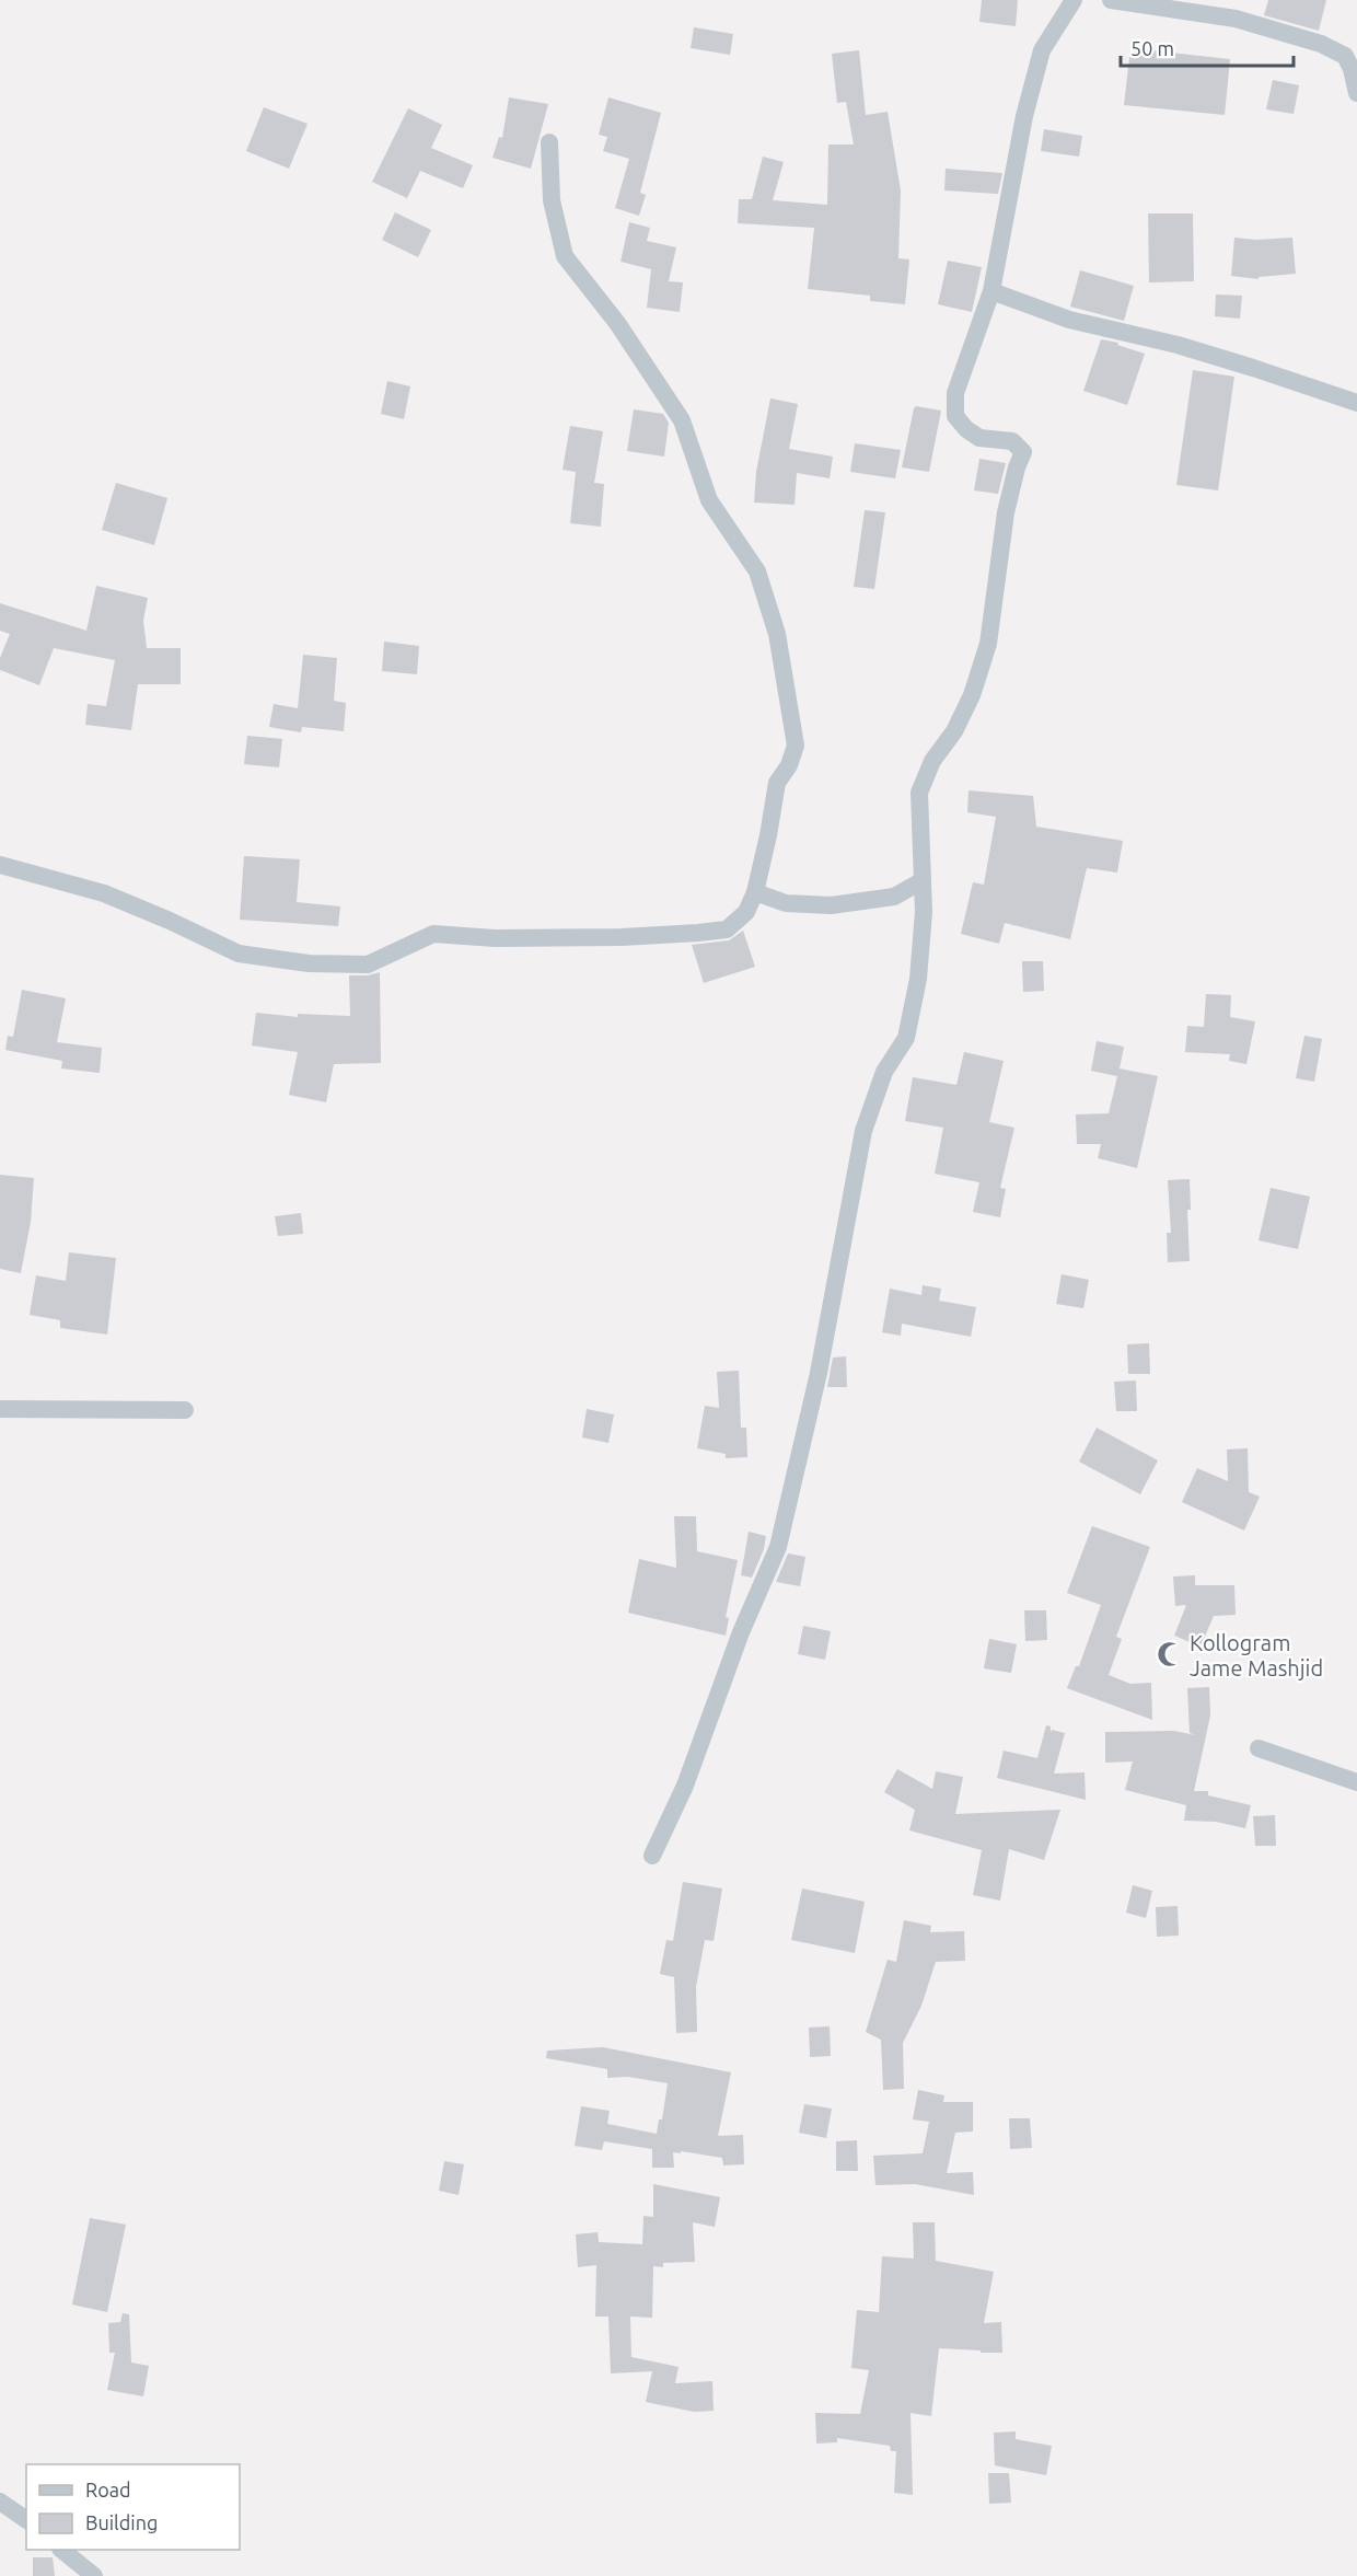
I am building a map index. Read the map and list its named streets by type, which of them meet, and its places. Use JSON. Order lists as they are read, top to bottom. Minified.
{"places":{"mosque":["Kollogram Jame Mashjid"]},"legend":["Road","Building"],"scale_bar":"50 m"}
